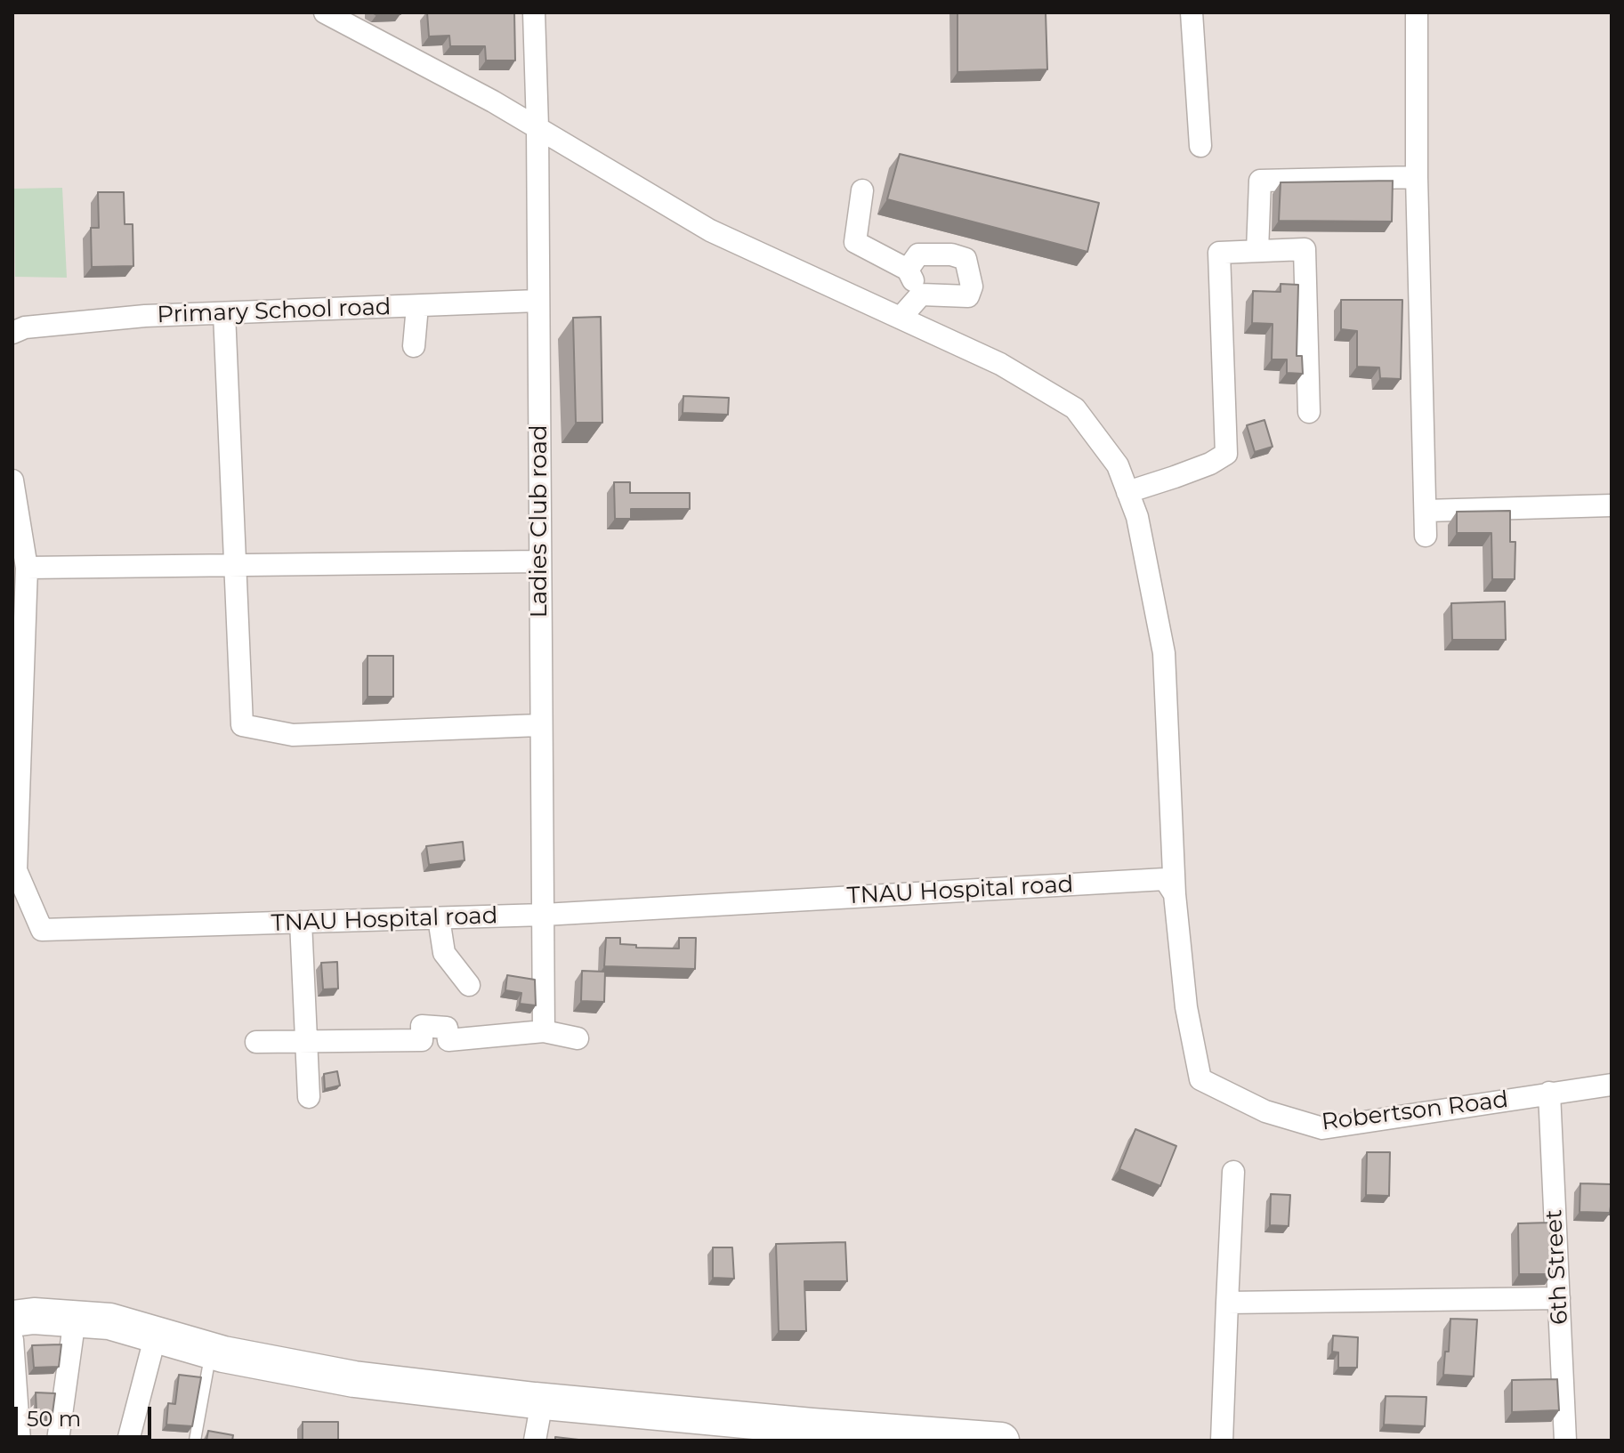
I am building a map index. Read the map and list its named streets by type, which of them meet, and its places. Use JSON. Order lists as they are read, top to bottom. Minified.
{"streets":{"street":["Primary School road","Ladies Club road","TNAU Hospital road","Robertson Road","6th Street"]},"crossings":[["Primary School road","Ladies Club road"],["Ladies Club road","TNAU Hospital road"],["TNAU Hospital road","Robertson Road"],["Robertson Road","6th Street"]],"scale_bar":"50 m"}
